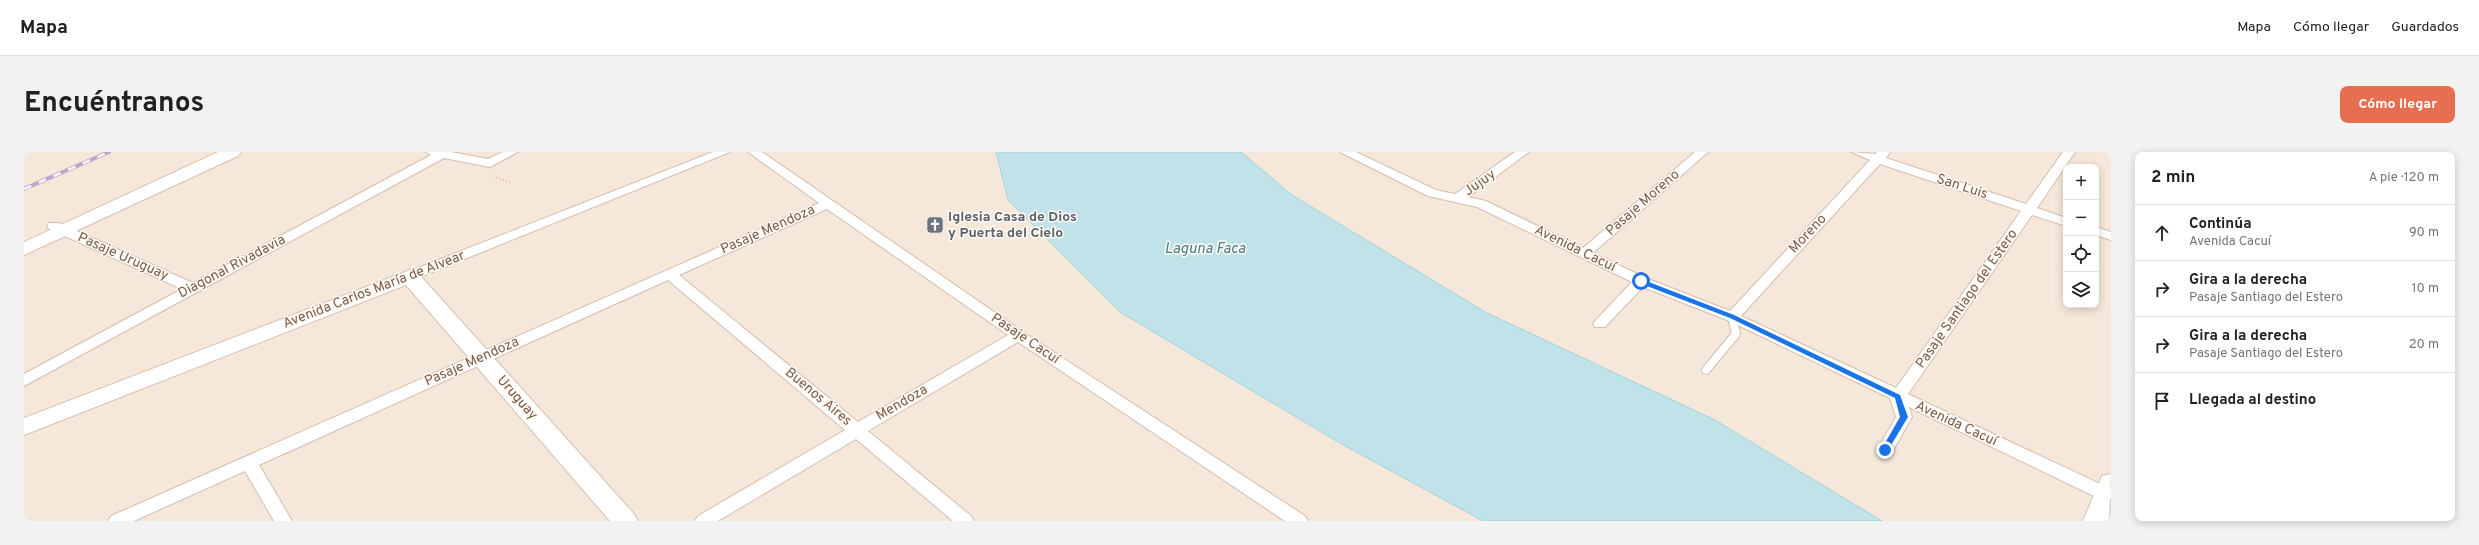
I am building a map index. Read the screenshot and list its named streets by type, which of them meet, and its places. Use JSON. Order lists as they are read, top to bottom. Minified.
{"streets":{"street":["Jujuy","San Luis","Pasaje Moreno","Pasaje Mendoza","Moreno","Avenida Cacuí","Pasaje Uruguay","Diagonal Rivadavia","Avenida Carlos María de Alvear","Pasaje Santiago del Estero","Pasaje Cacuí","Buenos Aires","Uruguay","Mendoza"]},"crossings":[["Jujuy","Avenida Cacuí"],["San Luis","Moreno"],["San Luis","Pasaje Santiago del Estero"],["Pasaje Moreno","Avenida Cacuí"],["Pasaje Mendoza","Pasaje Cacuí"],["Pasaje Mendoza","Buenos Aires"],["Pasaje Mendoza","Uruguay"],["Moreno","Avenida Cacuí"],["Avenida Cacuí","Pasaje Santiago del Estero"],["Pasaje Uruguay","Diagonal Rivadavia"],["Avenida Carlos María de Alvear","Uruguay"],["Pasaje Cacuí","Mendoza"],["Buenos Aires","Mendoza"]],"water":["Laguna Faca"],"places":{"church":["Iglesia Casa de Dios y Puerta del Cielo"]},"page":{"header":"Mapa","nav":["Mapa","Cómo llegar","Guardados"],"title":"Encuéntranos","buttons":"Cómo llegar","heading":["2 min","A pie · 120 m"],"map_buttons":["+","−"],"list":[["Continúa","Avenida Cacuí","90 m"],["Gira a la derecha","Pasaje Santiago del Estero","10 m"],["Gira a la derecha","Pasaje Santiago del Estero","20 m"],"Llegada al destino"]}}
